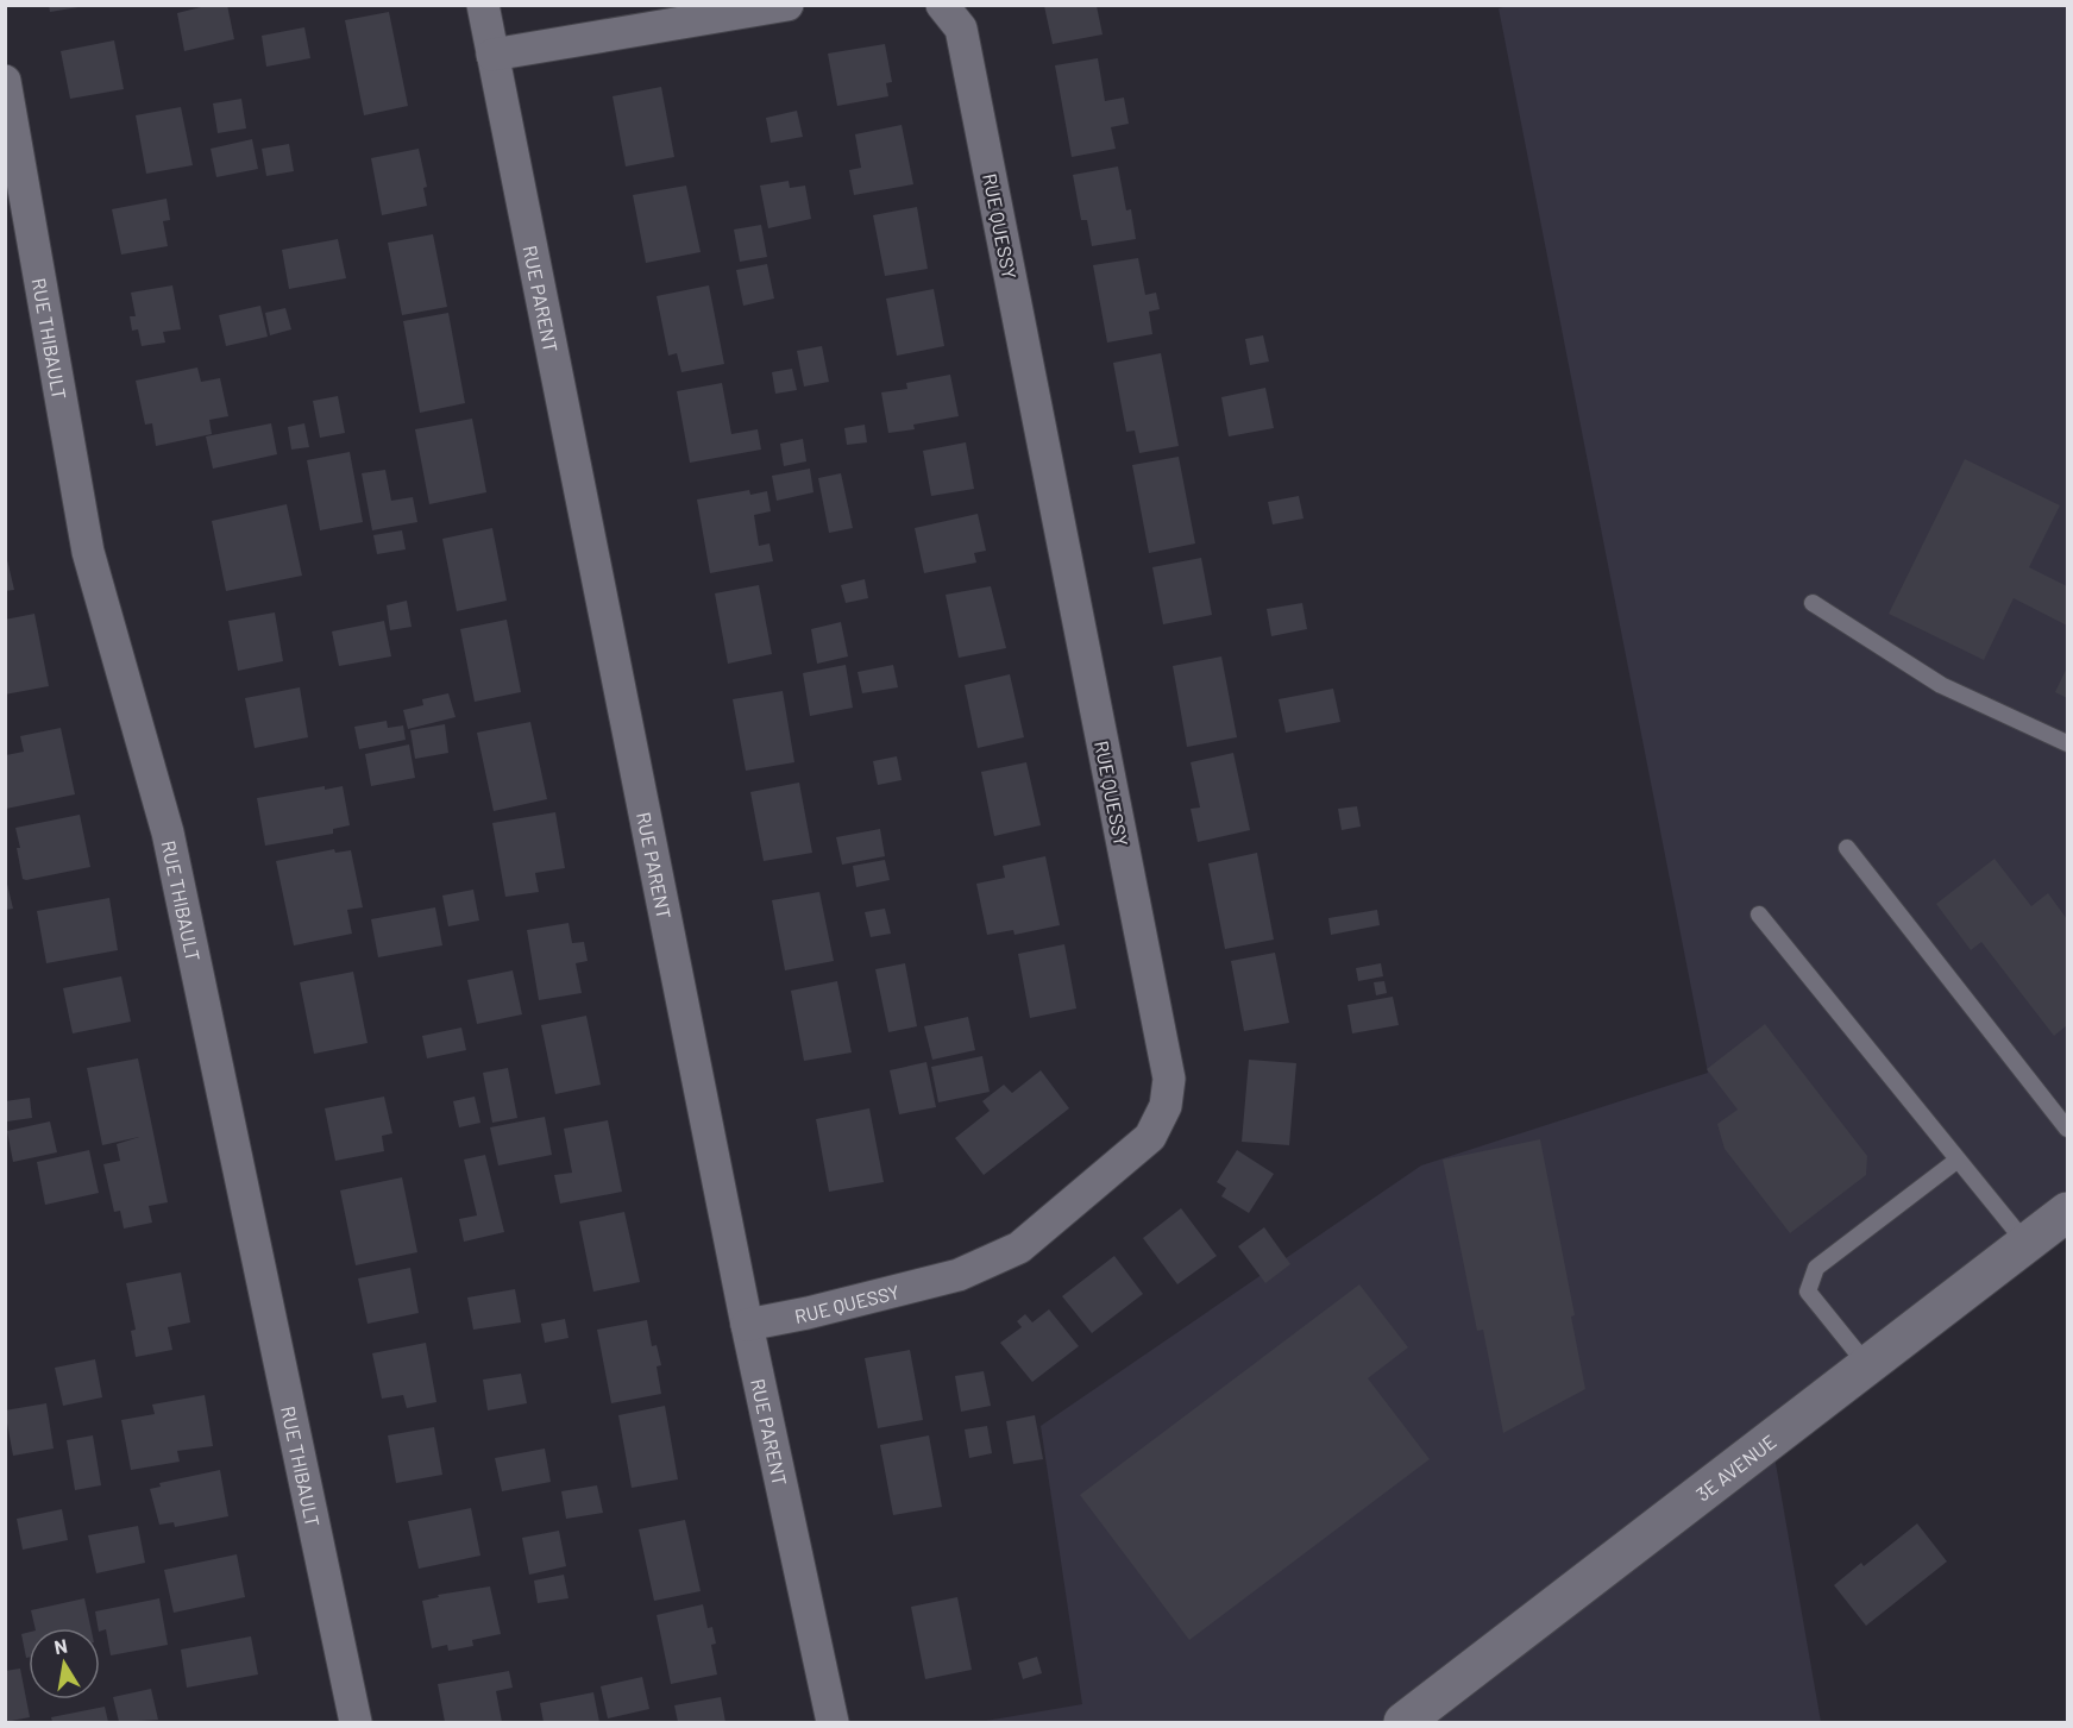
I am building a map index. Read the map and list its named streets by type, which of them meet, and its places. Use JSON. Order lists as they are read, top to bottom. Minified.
{"streets":{"main road":["3E AVENUE"],"street":["RUE QUESSY","RUE PARENT","RUE THIBAULT"]},"crossings":[["RUE QUESSY","RUE PARENT"]],"north":"top"}
